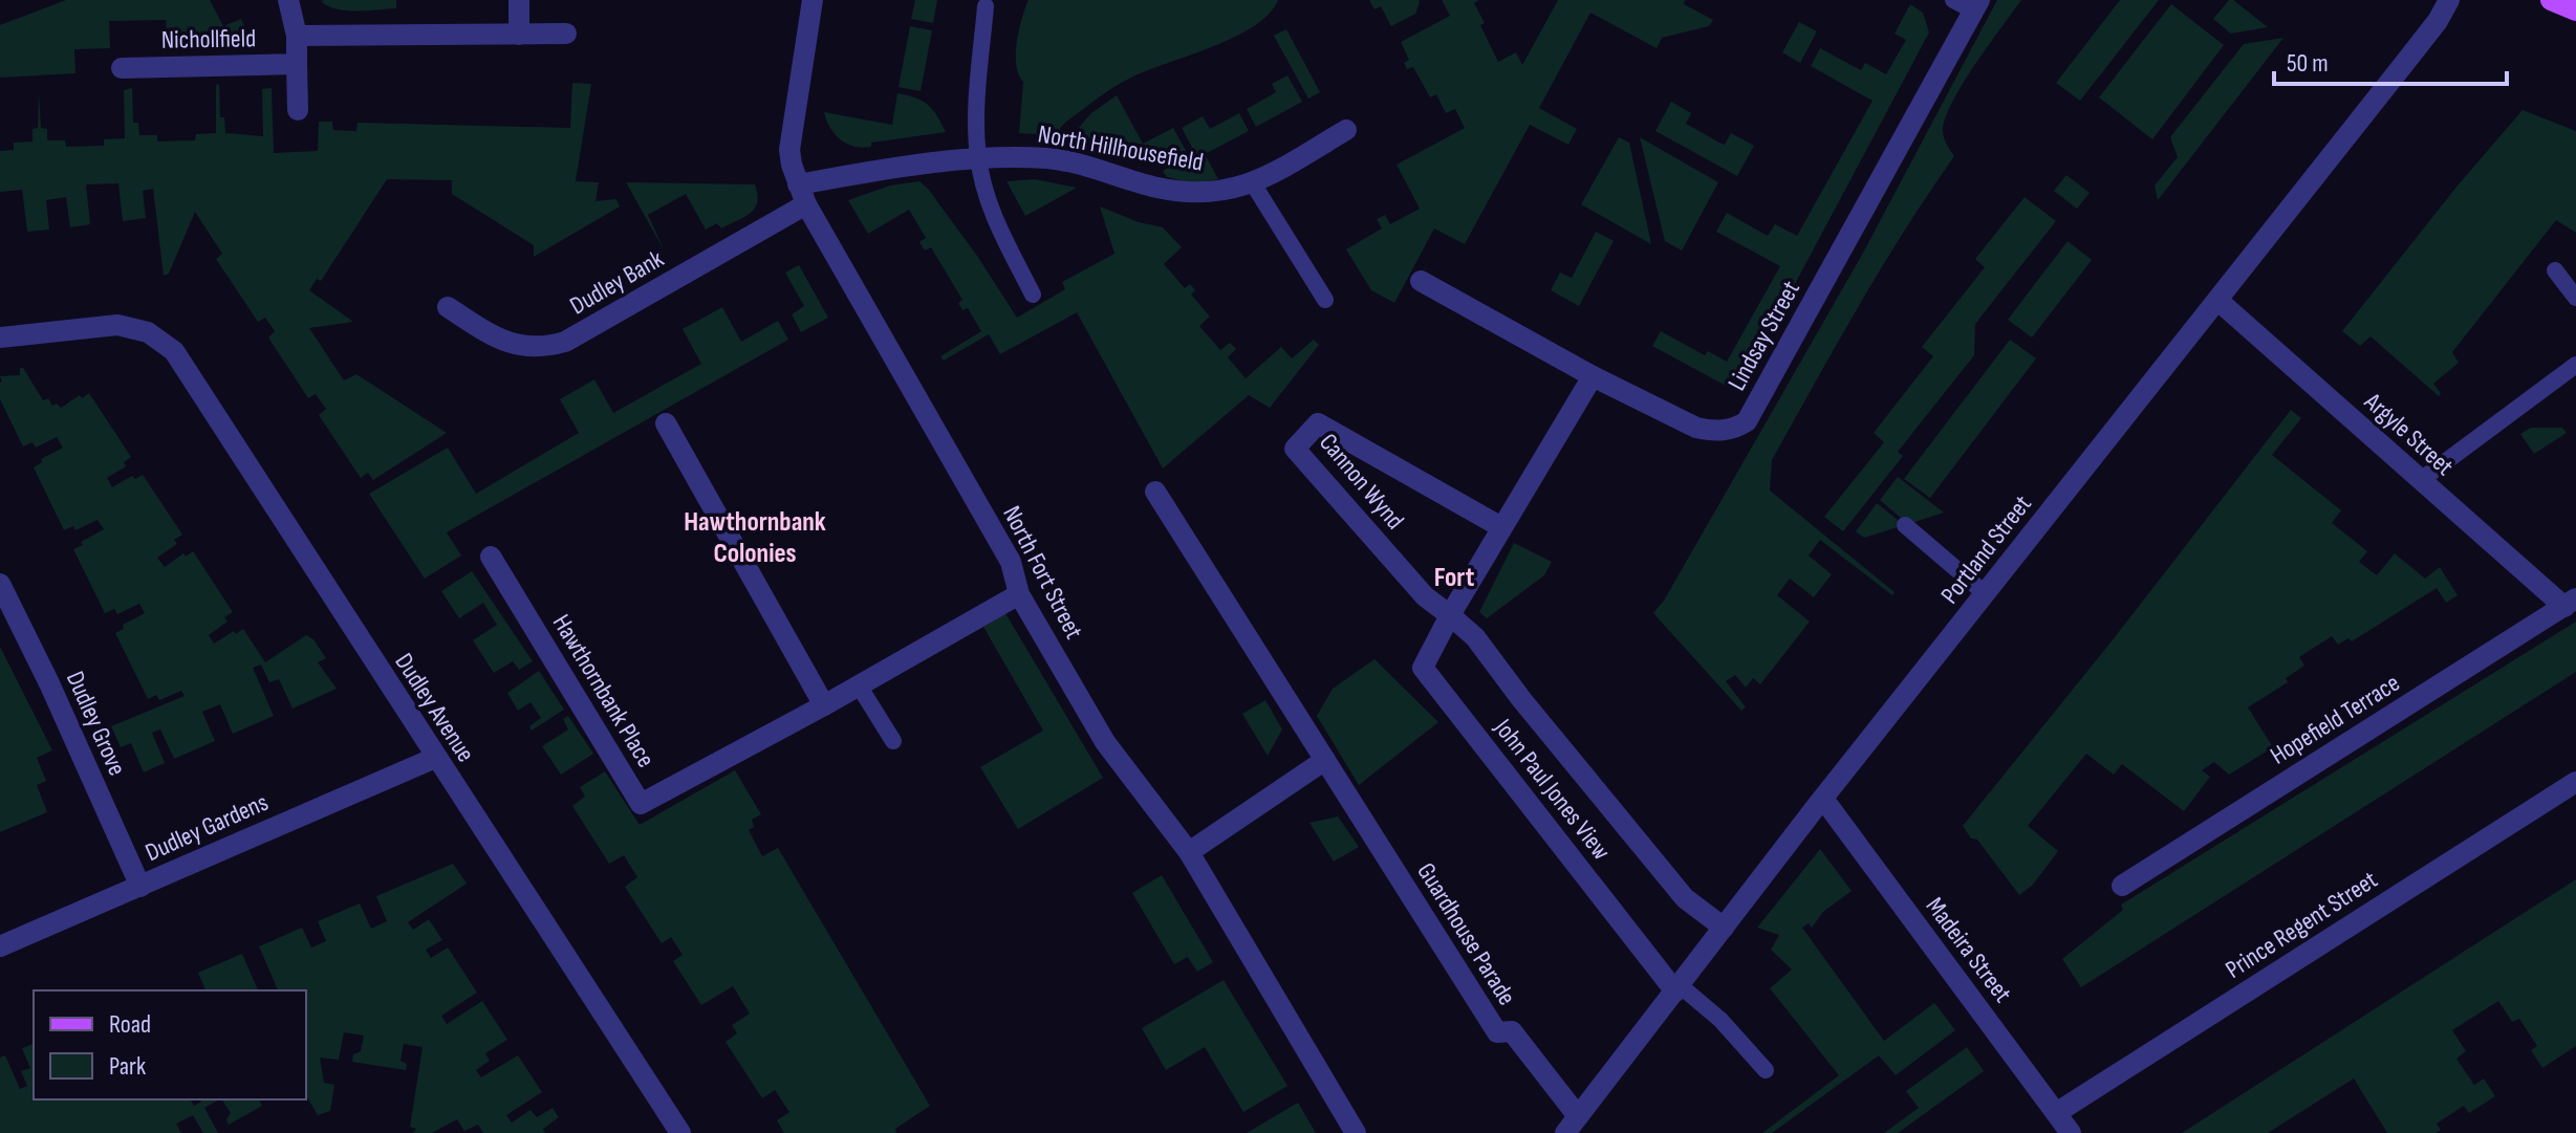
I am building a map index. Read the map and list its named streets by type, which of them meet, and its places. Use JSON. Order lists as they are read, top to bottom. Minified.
{"streets":{"street":["Nichollfield","North Hillhousefield","Dudley Bank","Lindsay Street","Argyle Street","Cannon Wynd","Portland Street","North Fort Street","Hawthornbank Place","Dudley Avenue","Hopefield Terrace","Dudley Grove","John Paul Jones View","Dudley Gardens","Prince Regent Street","Guardhouse Parade","Madeira Street"]},"crossings":[["North Hillhousefield","Dudley Bank"],["North Hillhousefield","North Fort Street"],["Dudley Bank","North Fort Street"],["Lindsay Street","John Paul Jones View"],["Argyle Street","Portland Street"],["Argyle Street","Hopefield Terrace"],["Cannon Wynd","John Paul Jones View"],["Portland Street","John Paul Jones View"],["Portland Street","Guardhouse Parade"],["Portland Street","Madeira Street"],["North Fort Street","Hawthornbank Place"],["Dudley Avenue","Dudley Gardens"],["Dudley Grove","Dudley Gardens"],["Prince Regent Street","Madeira Street"]],"districts":["Hawthornbank Colonies","Fort"],"legend":["Road","Park"],"scale_bar":"50 m"}
